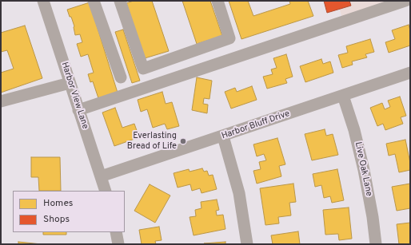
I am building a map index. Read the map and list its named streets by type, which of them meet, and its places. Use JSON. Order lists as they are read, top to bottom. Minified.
{"streets":{"street":["Harbor View Lane","Harbor Bluff Drive","Live Oak Lane"]},"crossings":[["Harbor View Lane","Harbor Bluff Drive"],["Harbor Bluff Drive","Live Oak Lane"]],"places":["Everlasting Bread of Life"],"legend":["Homes","Shops"]}
